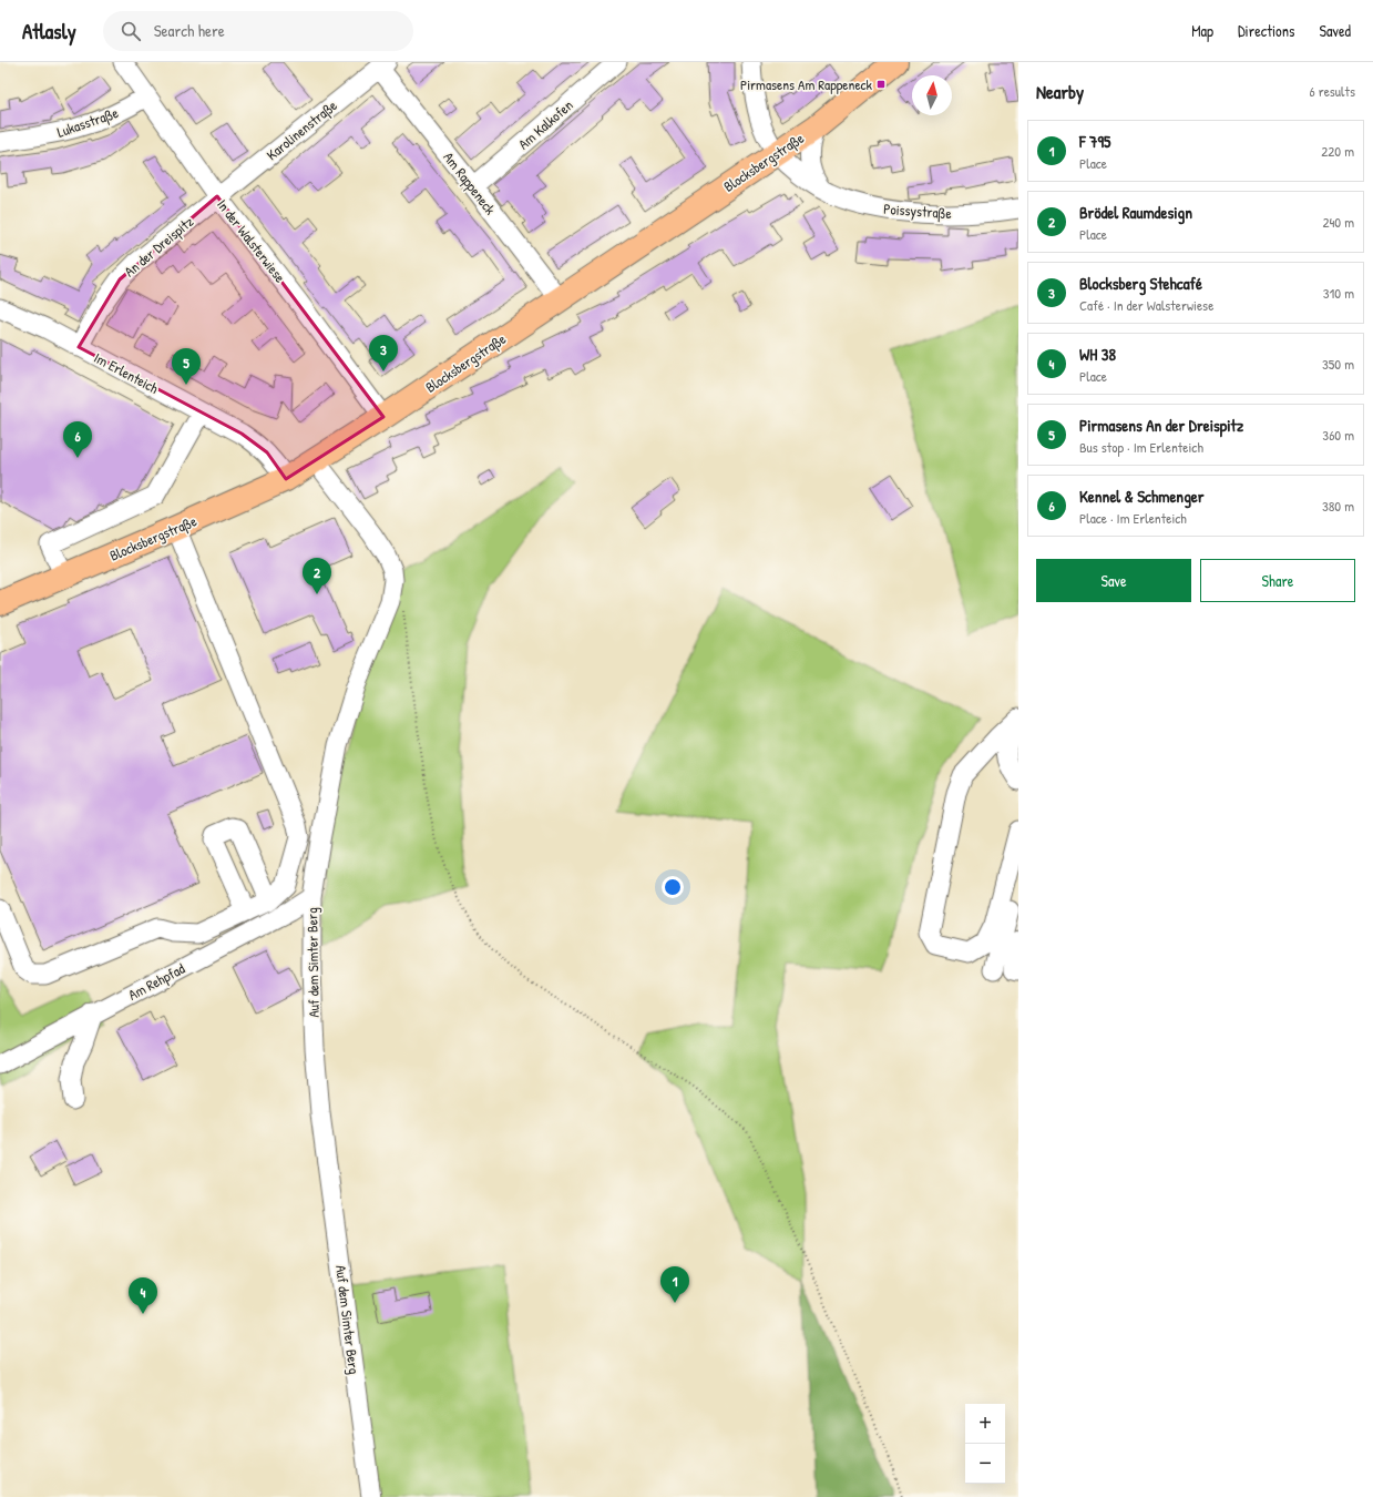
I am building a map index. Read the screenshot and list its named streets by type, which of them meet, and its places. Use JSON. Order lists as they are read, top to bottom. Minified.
{"streets":{"main road":["Blocksbergstraße"],"street":["Lukasstraße","Am Kalkofen","Karolinenstraße","Am Rappeneck","Poissystraße","In der Walsterwiese","An der Dreispitz","Im Erlenteich","Auf dem Simter Berg","Am Rehpfad"]},"crossings":[["Lukasstraße","In der Walsterwiese"],["Am Kalkofen","Am Rappeneck"],["Karolinenstraße","Am Rappeneck"],["Karolinenstraße","In der Walsterwiese"],["Karolinenstraße","An der Dreispitz"],["Blocksbergstraße","Am Rappeneck"],["Blocksbergstraße","Poissystraße"],["Blocksbergstraße","In der Walsterwiese"],["Blocksbergstraße","Im Erlenteich"],["Blocksbergstraße","Auf dem Simter Berg"],["In der Walsterwiese","An der Dreispitz"],["An der Dreispitz","Im Erlenteich"],["Auf dem Simter Berg","Am Rehpfad"]],"places":{"transit":["Pirmasens Am Rappeneck"]},"north":"top","page":{"header":"Atlasly","search":"Search here","nav":["Map","Directions","Saved"],"heading":["Nearby","6 results"],"list":[{"mark":"1","name":"F 795","note":"Place","value":"220 m"},{"mark":"2","name":"Brödel Raumdesign","note":"Place","value":"240 m"},{"mark":"3","name":"Blocksberg Stehcafé","note":"Café · In der Walsterwiese","value":"310 m"},{"mark":"4","name":"WH 38","note":"Place","value":"350 m"},{"mark":"5","name":"Pirmasens An der Dreispitz","note":"Bus stop · Im Erlenteich","value":"360 m"},{"mark":"6","name":"Kennel & Schmenger","note":"Place · Im Erlenteich","value":"380 m"}],"pins":["3","5","6","2","1","4"],"buttons":["Save","Share"],"map_buttons":["+","−"]}}
